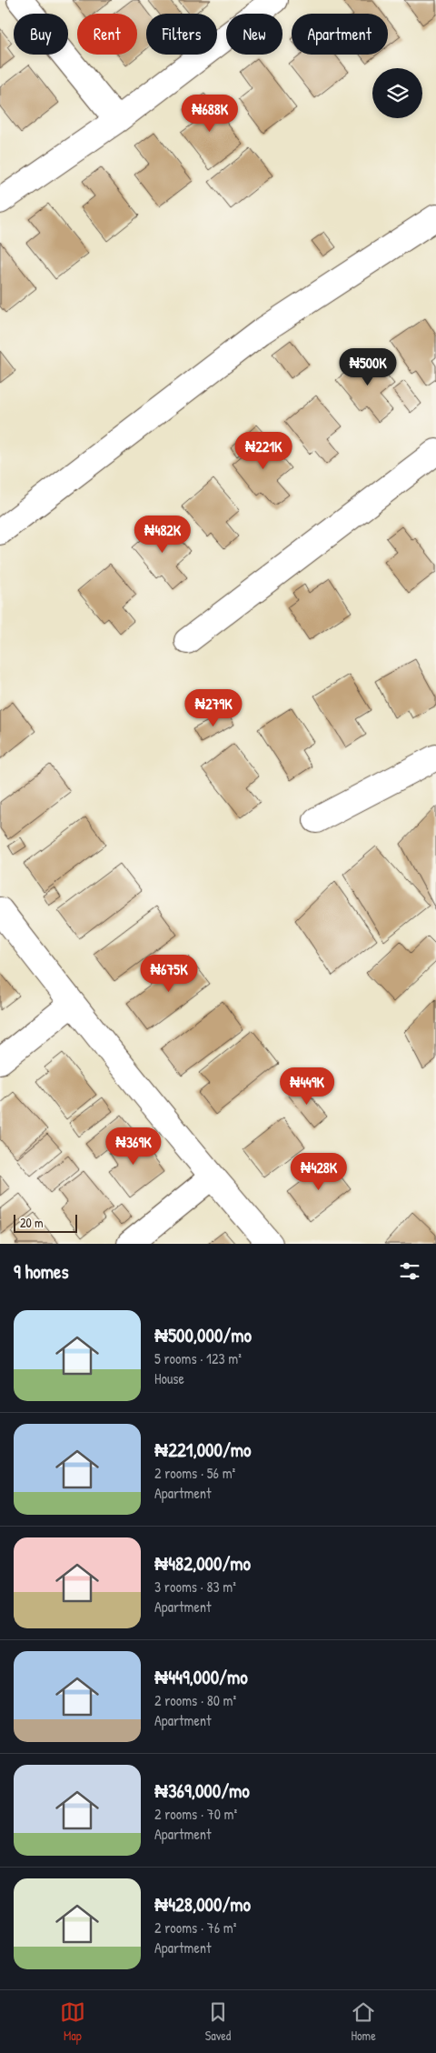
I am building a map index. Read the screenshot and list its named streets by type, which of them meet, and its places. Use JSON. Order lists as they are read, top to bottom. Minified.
{"scale_bar":"20 m","page":{"chip":["Buy","Rent","Filters","New","Apartment"],"price":["₦688K","₦500K","₦221K","₦482K","₦279K","₦675K","₦449K","₦369K","₦428K"],"scale":"20 m","heading":"9 homes","list":[{"name":"₦500,000/mo","note":"5 rooms · 123 m² · House"},{"name":"₦221,000/mo","note":"2 rooms · 56 m² · Apartment"},{"name":"₦482,000/mo","note":"3 rooms · 83 m² · Apartment"},{"name":"₦449,000/mo","note":"2 rooms · 80 m² · Apartment"},{"name":"₦369,000/mo","note":"2 rooms · 70 m² · Apartment"},{"name":"₦428,000/mo","note":"2 rooms · 76 m² · Apartment"}],"tabs":["Map","Saved","Home"]}}
